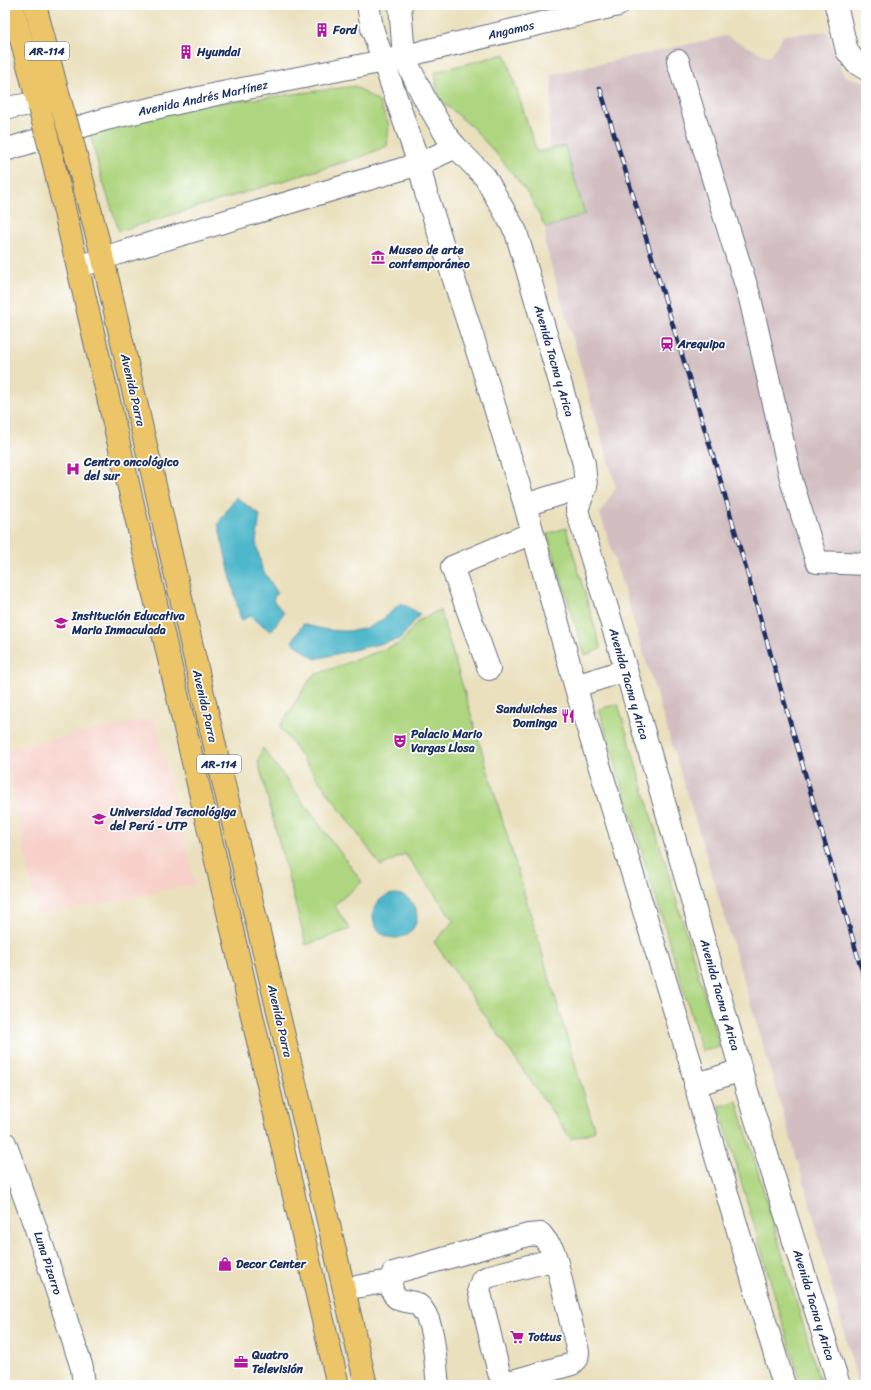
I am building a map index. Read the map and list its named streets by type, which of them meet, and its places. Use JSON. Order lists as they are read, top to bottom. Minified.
{"streets":{"main road":["AR-114","Avenida Parra"],"street":["Angamos","Avenida Andrés Martínez","Avenida Tacna y Arica","Luna Pizarro"]},"crossings":[["Angamos","Avenida Andrés Martínez"],["Angamos","Avenida Tacna y Arica"],["AR-114","Avenida Parra"],["Avenida Andrés Martínez","Avenida Tacna y Arica"]],"places":{"building":["Ford","Hyundai"],"museum":["Museo de arte contemporáneo"],"station":["Arequipa"],"hospital":["Centro oncológico del sur"],"school or university":["Institución Educativa Maria Inmaculada","Universidad Tecnológiga del Perú - UTP"],"restaurant":["Sandwiches Dominga"],"theatre":["Palacio Mario Vargas Llosa"],"shop":["Decor Center"],"supermarket":["Tottus"],"office":["Quatro Televisión"]}}
